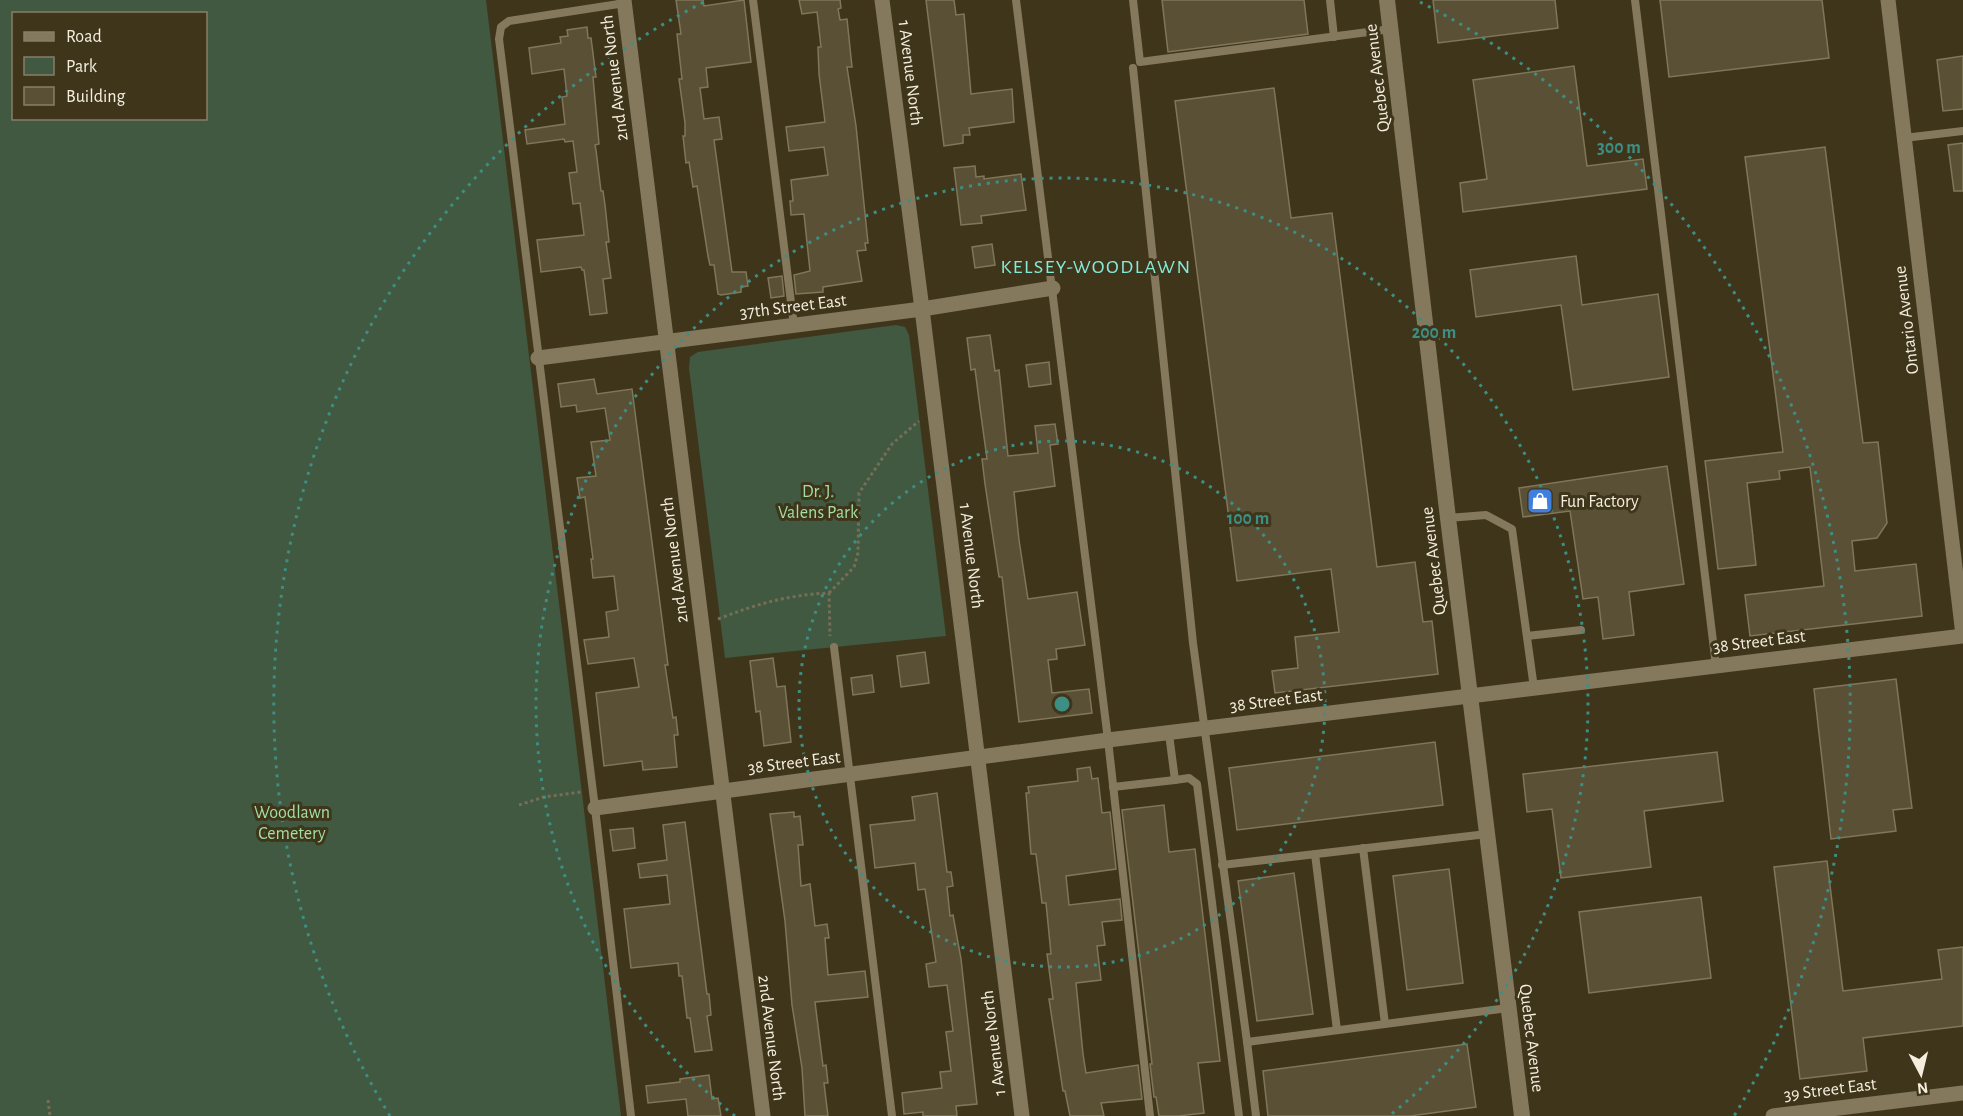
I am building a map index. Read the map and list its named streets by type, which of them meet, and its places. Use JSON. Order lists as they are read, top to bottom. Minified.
{"streets":{"street":["1 Avenue North","2nd Avenue North","Quebec Avenue","37th Street East","Ontario Avenue","38 Street East","39 Street East"]},"crossings":[["1 Avenue North","37th Street East"],["1 Avenue North","38 Street East"],["2nd Avenue North","37th Street East"],["2nd Avenue North","38 Street East"],["Quebec Avenue","38 Street East"],["Ontario Avenue","38 Street East"]],"districts":["KELSEY-WOODLAWN"],"parks":["Dr. J. Valens Park","Woodlawn Cemetery"],"places":{"shop":["Fun Factory"]},"legend":["Road","Park","Building"],"north":"bottom","rings":["300 m","200 m","100 m"]}
